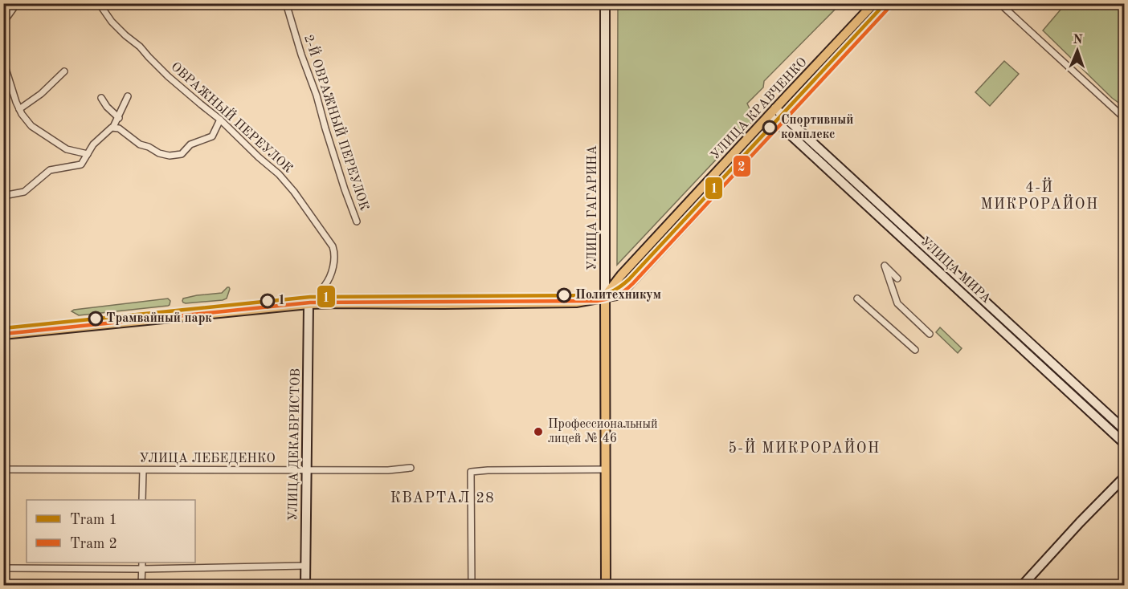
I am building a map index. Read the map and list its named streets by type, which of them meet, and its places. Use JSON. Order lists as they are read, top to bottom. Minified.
{"streets":{"main road":["УЛИЦА КРАВЧЕНКО","УЛИЦА ГАГАРИНА","УЛИЦА МИРА","УЛИЦА ДЕКАБРИСТОВ"],"street":["ОВРАЖНЫЙ ПЕРЕУЛОК","2-Й ОВРАЖНЫЙ ПЕРЕУЛОК","УЛИЦА ЛЕБЕДЕНКО"]},"crossings":[["УЛИЦА КРАВЧЕНКО","УЛИЦА ГАГАРИНА"],["УЛИЦА КРАВЧЕНКО","УЛИЦА МИРА"],["УЛИЦА КРАВЧЕНКО","УЛИЦА ДЕКАБРИСТОВ"],["УЛИЦА ДЕКАБРИСТОВ","УЛИЦА ЛЕБЕДЕНКО"]],"districts":["4-Й МИКРОРАЙОН","5-Й МИКРОРАЙОН","КВАРТАЛ 28"],"places":["Спортивный комплекс","Политехникум","1","Трамвайный парк","Профессиональный лицей № 46"],"lines":["tram line 1","tram line 2"],"legend":["Tram 1","Tram 2"],"north":"top"}
